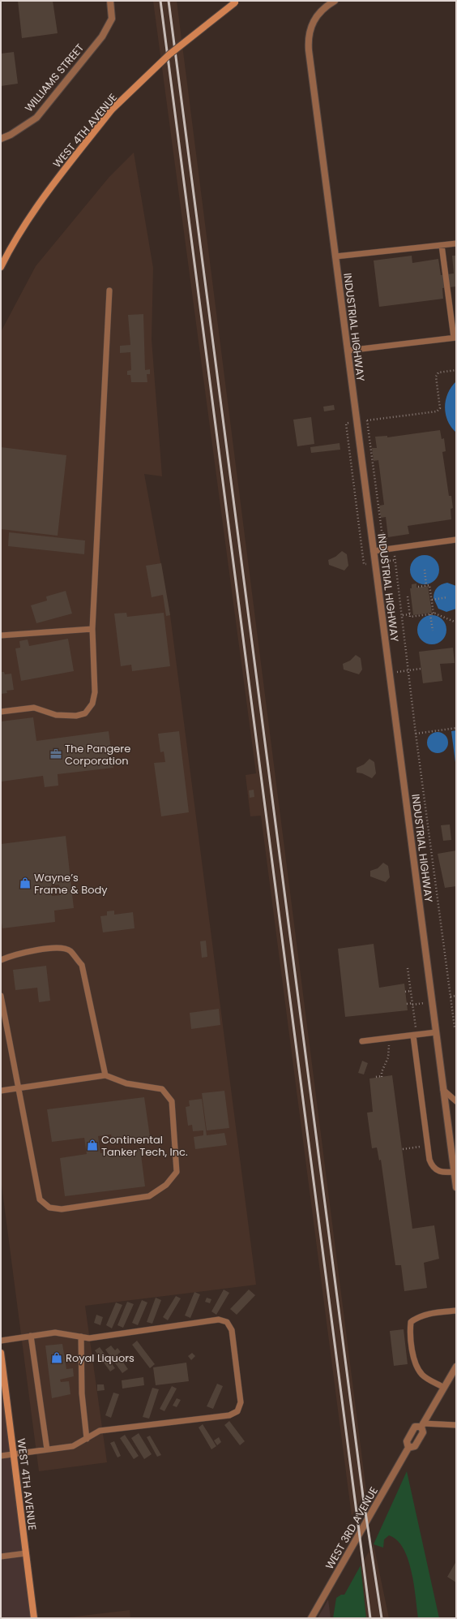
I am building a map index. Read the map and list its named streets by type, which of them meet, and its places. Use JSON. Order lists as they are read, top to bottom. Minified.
{"streets":{"main road":["WEST 4TH AVENUE"],"street":["WILLIAMS STREET","INDUSTRIAL HIGHWAY","WEST 3RD AVENUE"]},"places":{"office":["The Pangere Corporation"],"shop":["Wayne’s Frame & Body","Continental Tanker Tech, Inc.","Royal Liquors"]}}
